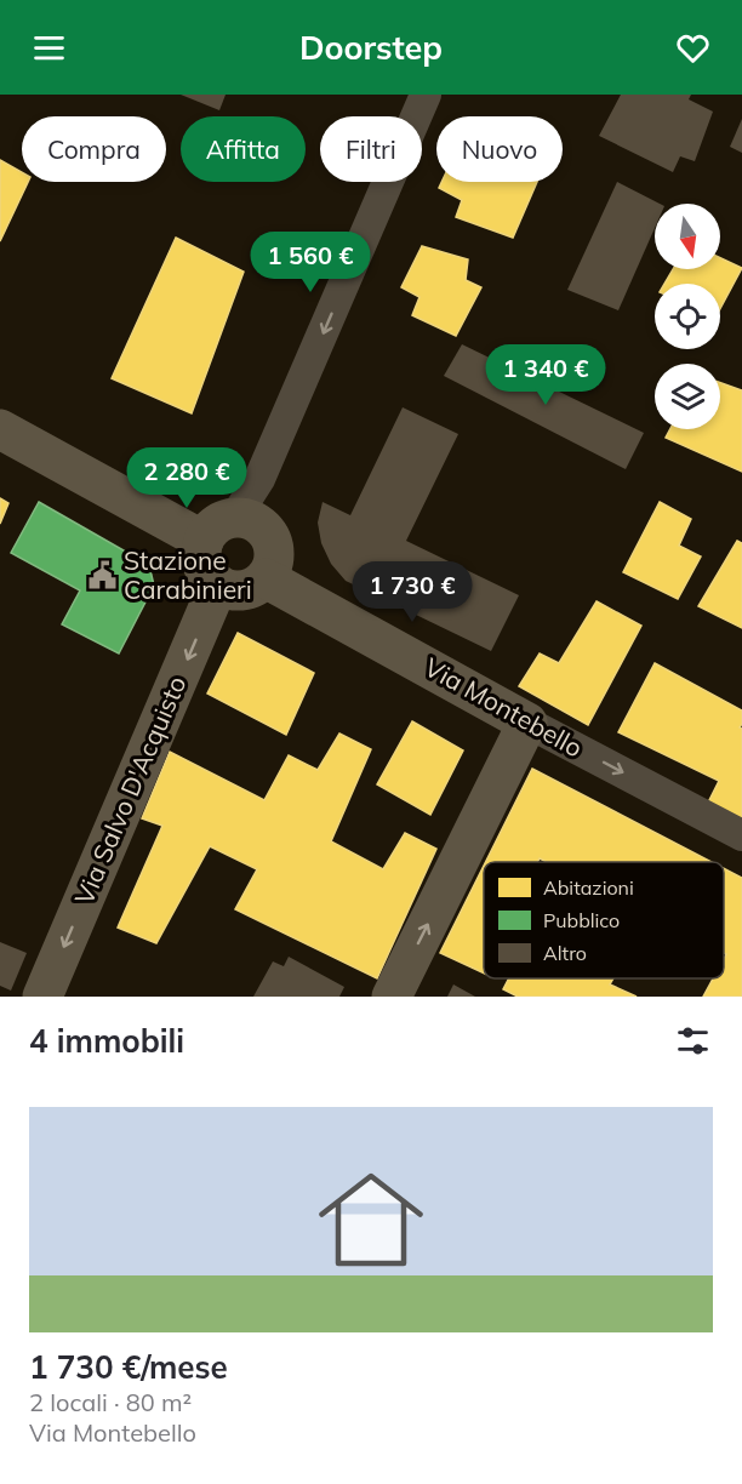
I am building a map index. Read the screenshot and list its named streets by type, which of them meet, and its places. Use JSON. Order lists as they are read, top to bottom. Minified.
{"streets":{"street":["Via Montebello","Via Salvo D'Acquisto"]},"crossings":[["Via Montebello","Via Salvo D'Acquisto"]],"one_way":["Via Montebello"],"places":{"public building":["Stazione Carabinieri"]},"legend":["Abitazioni","Pubblico","Altro"],"north":"bottom","page":{"header":"Doorstep","chip":["Compra","Affitta","Filtri","Nuovo"],"price":["1 560 €","1 340 €","2 280 €","1 730 €"],"heading":"4 immobili","list":[{"name":"1 730 €/mese","note":"2 locali · 80 m² · Via Montebello"}]}}
